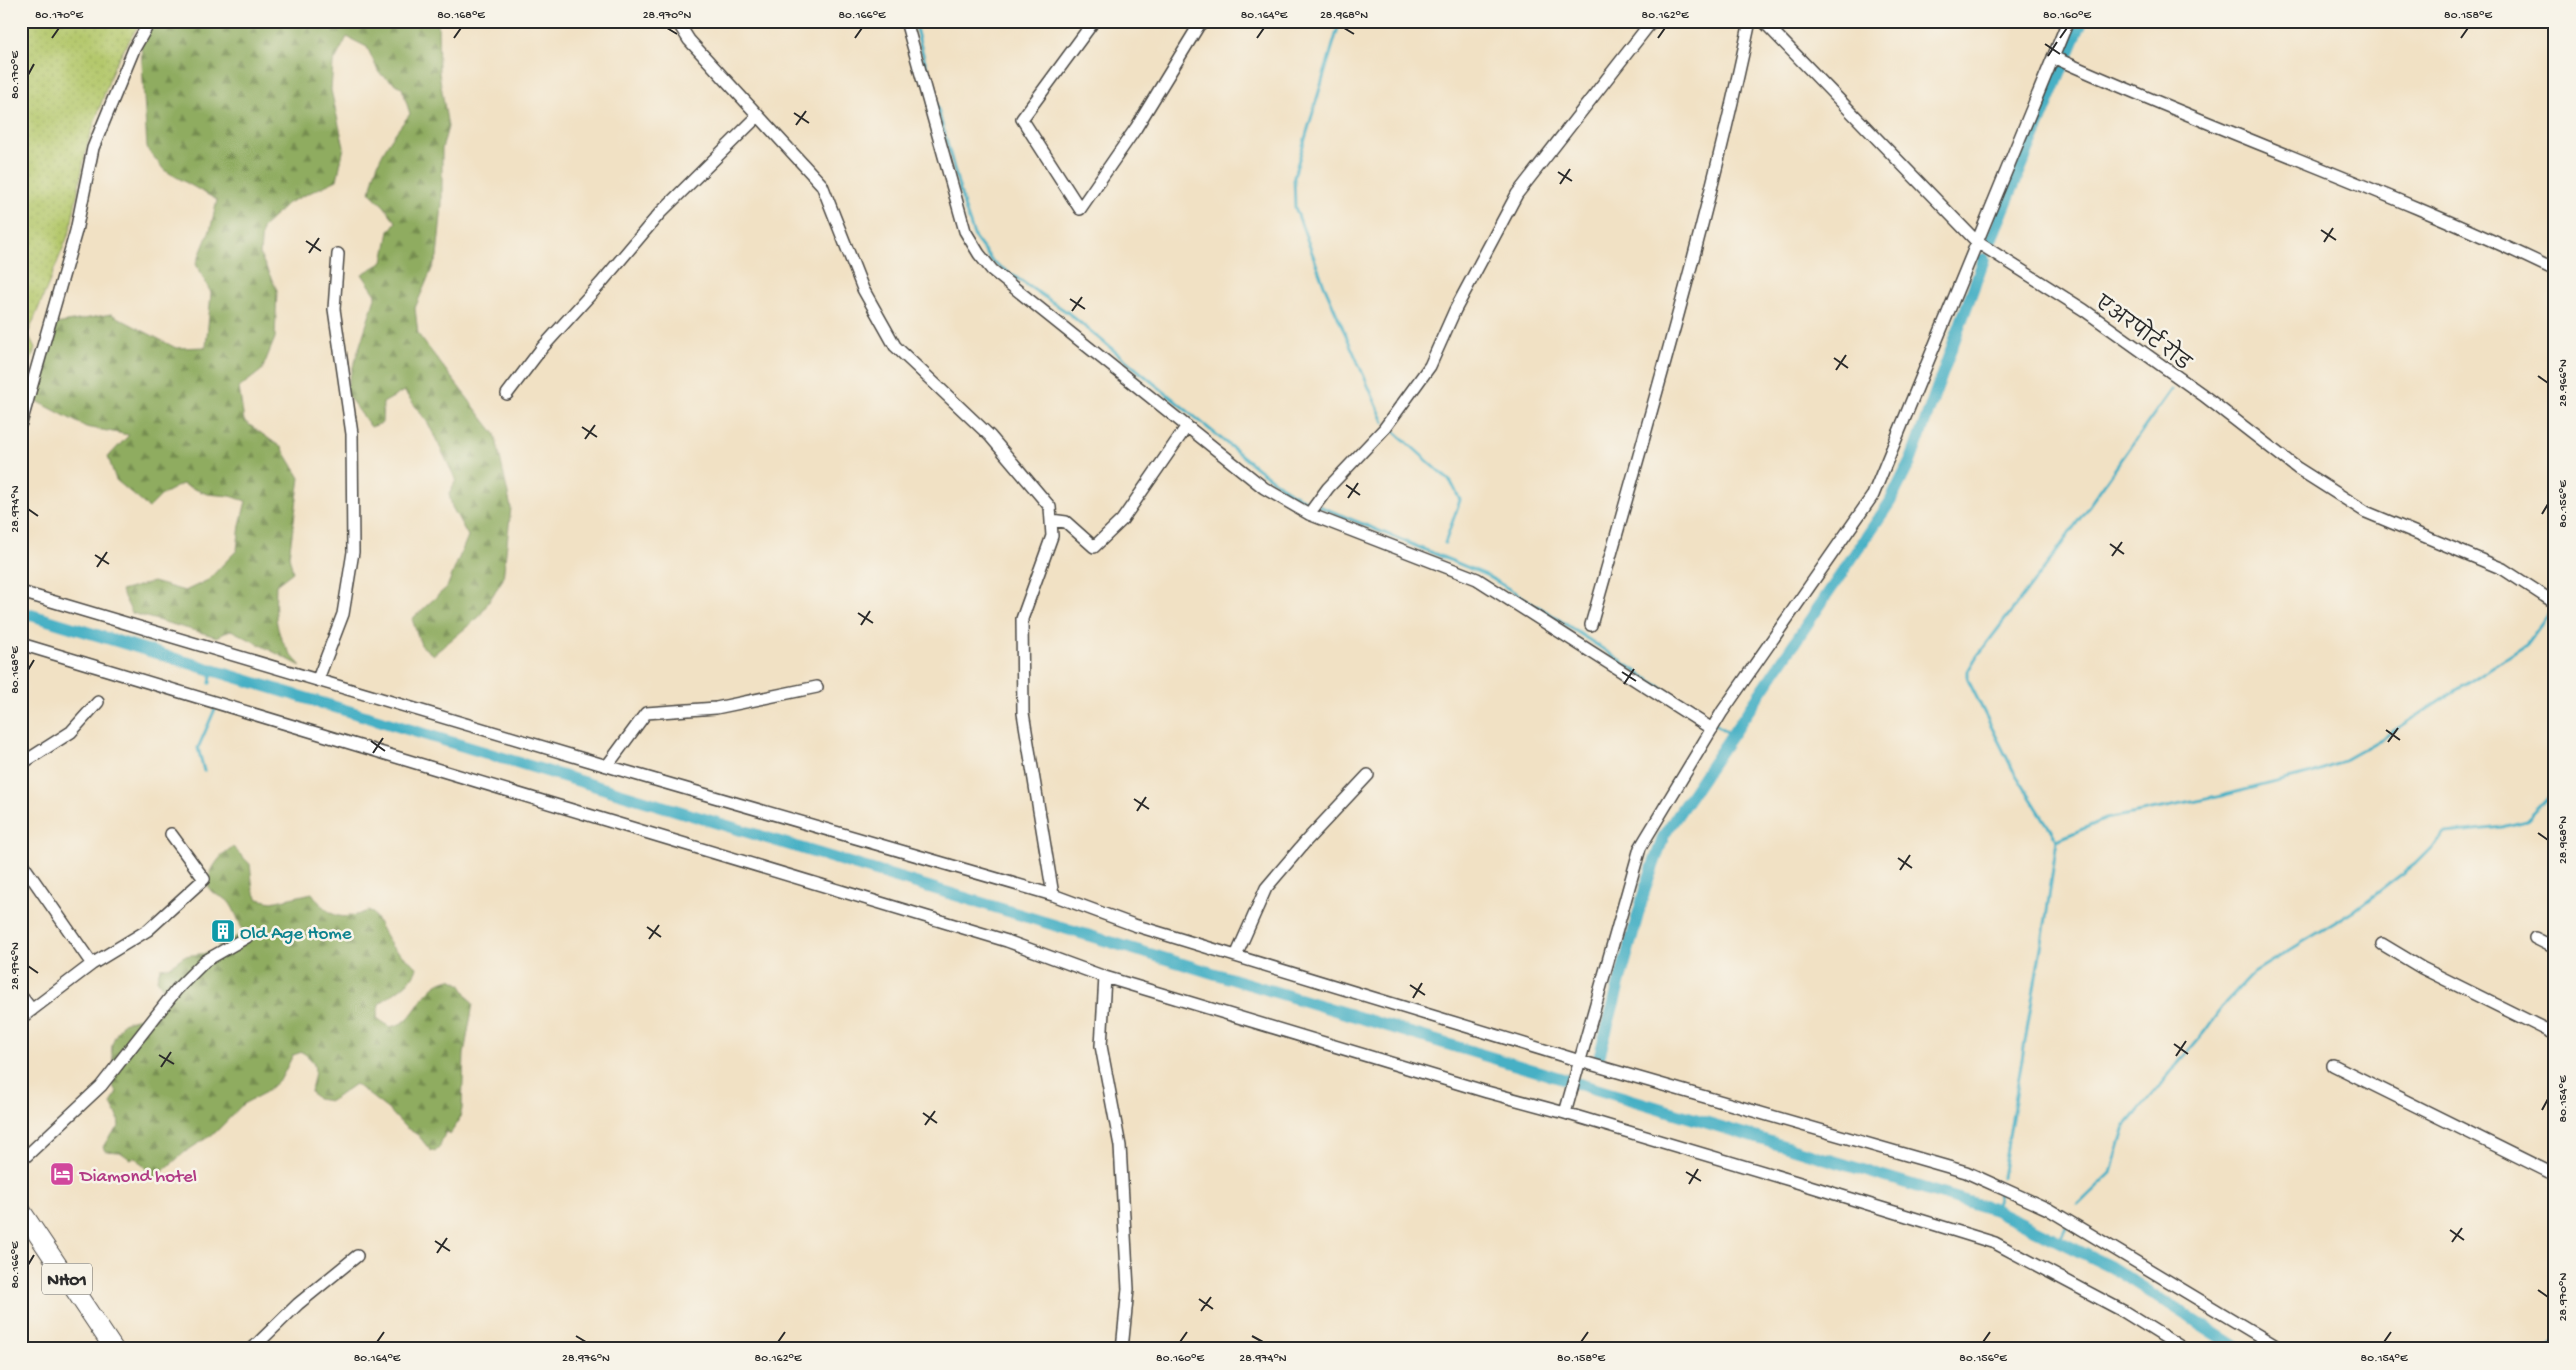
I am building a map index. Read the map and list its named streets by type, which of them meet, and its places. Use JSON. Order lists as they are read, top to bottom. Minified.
{"streets":{"highway":["NH01"],"street":["एअरपोर्ट रोड"]},"places":{"building":["Old Age Home"],"hotel":["Diamond hotel"]},"coordinates":["80.170°E","80.168°E","28.970°N","80.166°E","80.164°E","28.968°N","80.162°E","80.160°E","80.158°E","28.966°N","80.156°E","28.974°N","28.976°N","80.154°E"]}
